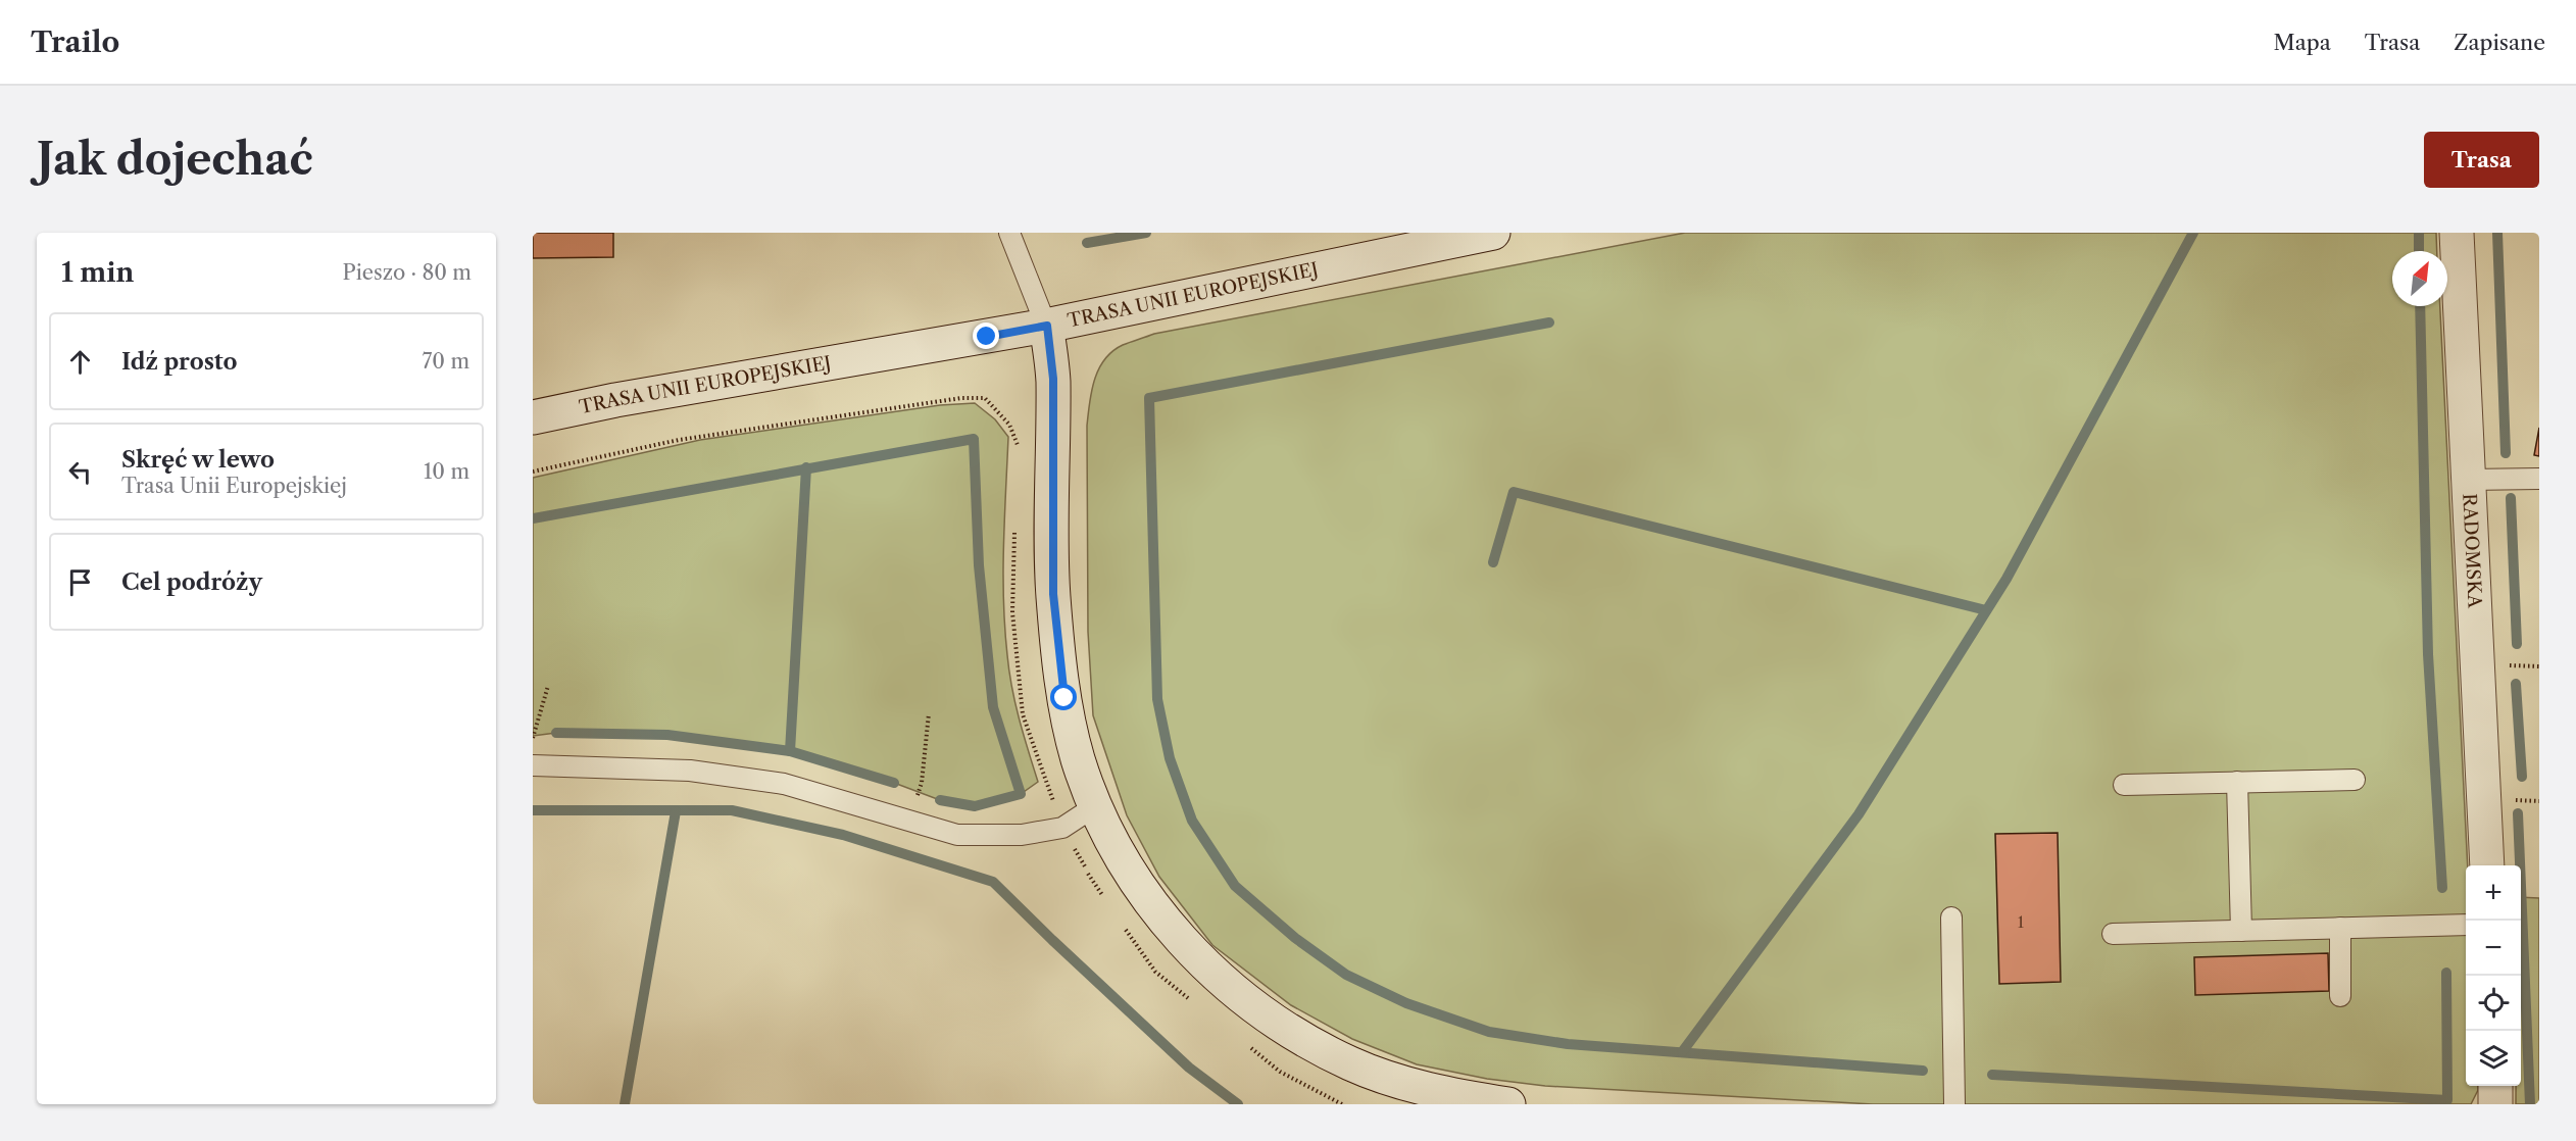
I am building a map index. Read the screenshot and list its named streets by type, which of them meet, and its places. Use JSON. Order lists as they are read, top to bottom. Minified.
{"streets":{"main road":["TRASA UNII EUROPEJSKIEJ","RADOMSKA"]},"house_numbers":["1"],"north":"top right","page":{"header":"Trailo","nav":["Mapa","Trasa","Zapisane"],"buttons":"Trasa","title":"Jak dojechać","heading":["1 min","Pieszo · 80 m"],"list":[["Idź prosto","70 m"],["Skręć w lewo","Trasa Unii Europejskiej","10 m"],"Cel podróży"],"map_buttons":["+","−"]}}
